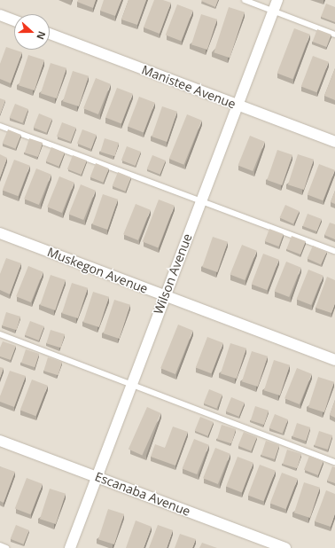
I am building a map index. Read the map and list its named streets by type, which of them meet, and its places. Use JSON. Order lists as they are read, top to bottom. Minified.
{"streets":{"street":["Manistee Avenue","Muskegon Avenue","Wilson Avenue","Escanaba Avenue"]},"crossings":[["Manistee Avenue","Wilson Avenue"],["Muskegon Avenue","Wilson Avenue"],["Wilson Avenue","Escanaba Avenue"]],"north":"right"}
